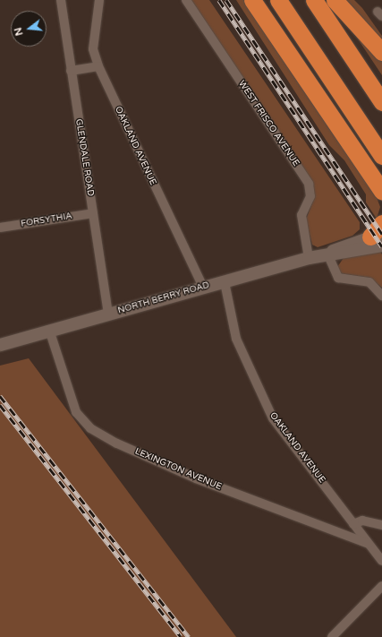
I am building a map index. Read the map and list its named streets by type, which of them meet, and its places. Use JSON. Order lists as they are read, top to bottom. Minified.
{"streets":{"main road":["NORTH BERRY ROAD"],"street":["WEST FRISCO AVENUE","OAKLAND AVENUE","GLENDALE ROAD","FORSYTHIA","LEXINGTON AVENUE"]},"crossings":[["WEST FRISCO AVENUE","NORTH BERRY ROAD"],["OAKLAND AVENUE","NORTH BERRY ROAD"],["OAKLAND AVENUE","LEXINGTON AVENUE"],["GLENDALE ROAD","FORSYTHIA"],["GLENDALE ROAD","NORTH BERRY ROAD"],["NORTH BERRY ROAD","LEXINGTON AVENUE"]],"north":"left"}
